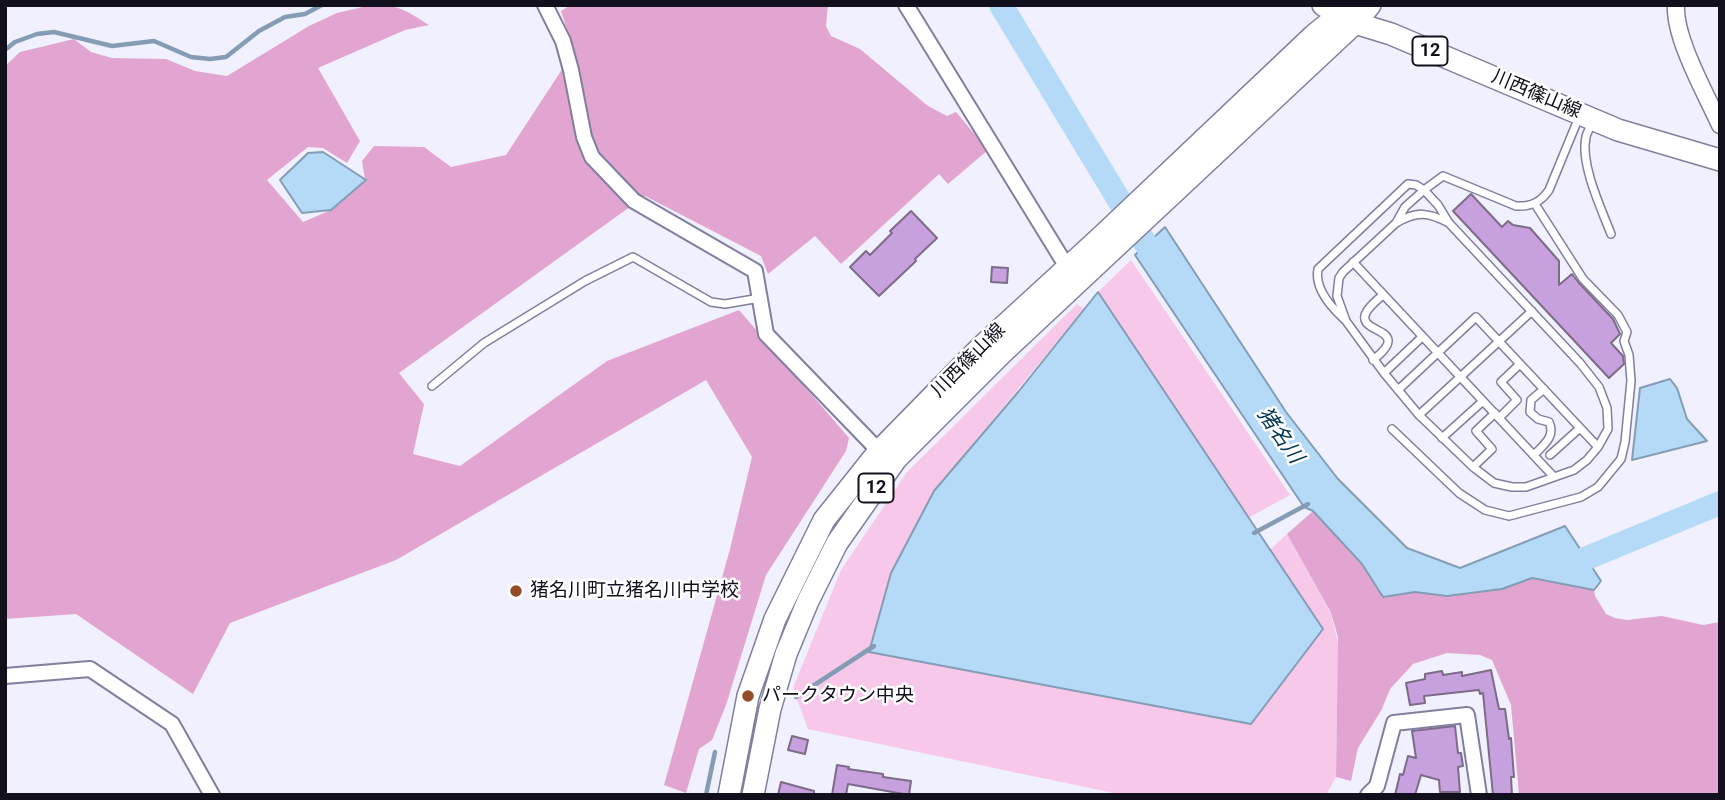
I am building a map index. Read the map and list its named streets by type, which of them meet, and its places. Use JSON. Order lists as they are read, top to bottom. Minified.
{"streets":{"main road":["12","川西篠山線"]},"water":["猪名川"],"places":["猪名川町立猪名川中学校","パークタウン中央"]}
